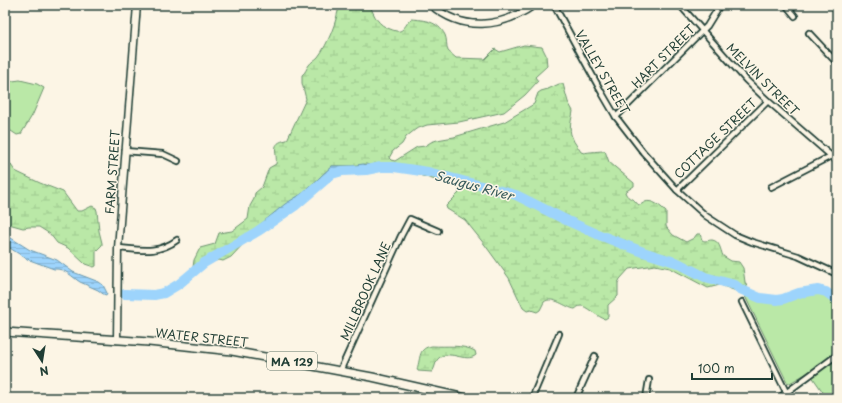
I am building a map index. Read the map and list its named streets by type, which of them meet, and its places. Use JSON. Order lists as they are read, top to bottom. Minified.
{"streets":{"main road":["FARM STREET","WATER STREET","MA 129"],"street":["HART STREET","VALLEY STREET","MELVIN STREET","COTTAGE STREET","MILLBROOK LANE"]},"crossings":[["HART STREET","VALLEY STREET"],["HART STREET","MELVIN STREET"],["VALLEY STREET","COTTAGE STREET"],["MELVIN STREET","COTTAGE STREET"],["FARM STREET","WATER STREET"],["MILLBROOK LANE","WATER STREET"]],"water":["Saugus River"],"scale_bar":"100 m","north":"bottom"}
